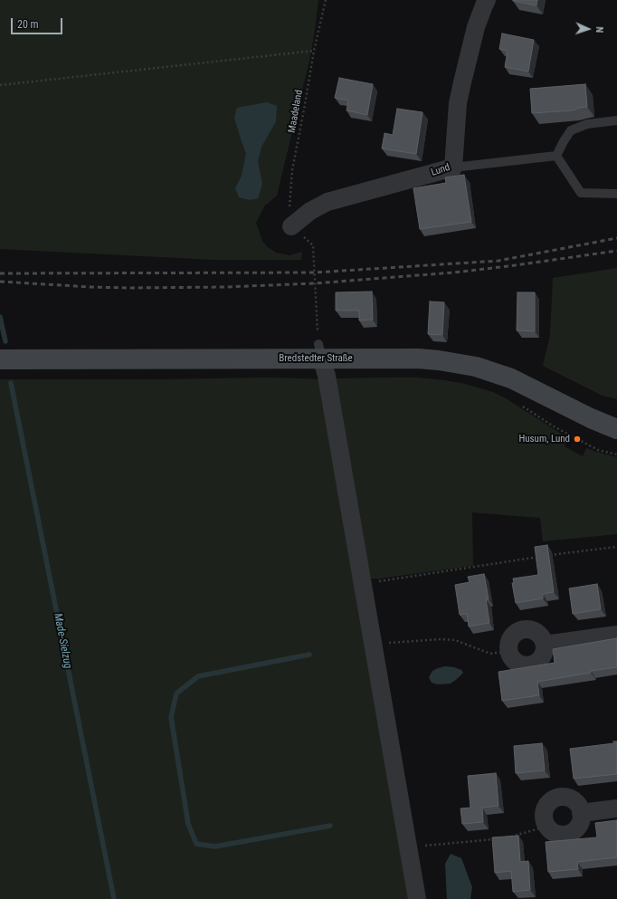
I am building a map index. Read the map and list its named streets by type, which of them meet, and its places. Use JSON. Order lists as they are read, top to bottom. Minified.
{"streets":{"main road":["Bredstedter Straße"],"street":["Lund"],"path":["Maadeland"]},"crossings":[["Maadeland","Lund"]],"water":["Made-Sielzug"],"places":["Husum, Lund"],"scale_bar":"20 m","north":"right"}
